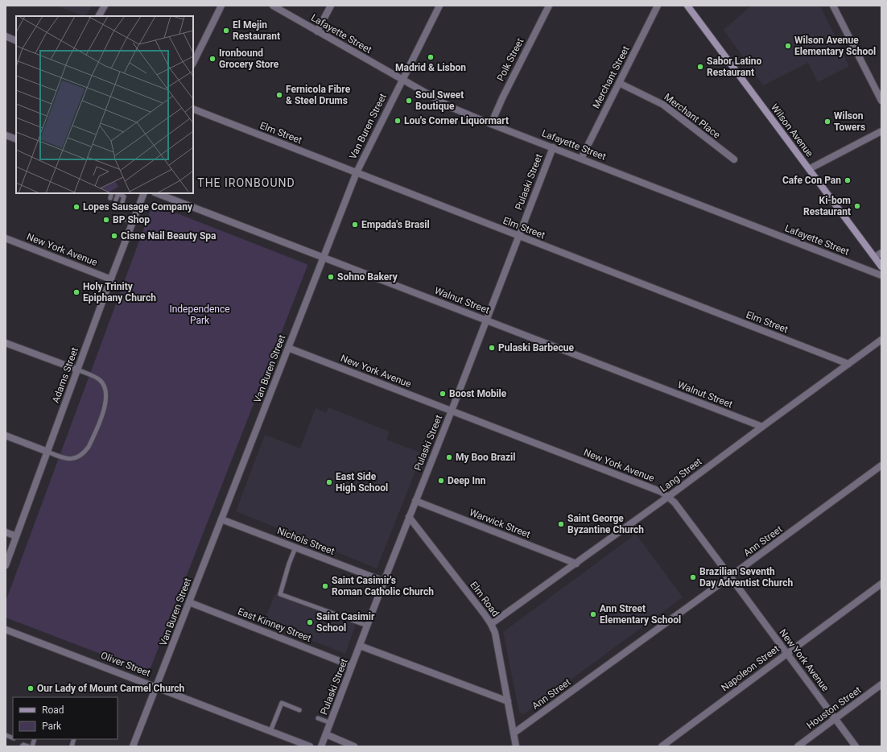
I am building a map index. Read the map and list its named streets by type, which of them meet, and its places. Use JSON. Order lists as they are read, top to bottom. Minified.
{"streets":{"main road":["Wilson Avenue"],"street":["Lafayette Street","Polk Street","Merchant Street","Merchant Place","Van Buren Street","Elm Street","Pulaski Street","New York Avenue","Walnut Street","Adams Street","Lang Street","Warwick Street","Nichols Street","Ann Street","Elm Road","East Kinney Street","Oliver Street","Napoleon Street","Houston Street"]},"crossings":[["Lafayette Street","Polk Street"],["Lafayette Street","Merchant Street"],["Lafayette Street","Van Buren Street"],["Lafayette Street","Pulaski Street"],["Merchant Street","Merchant Place"],["Van Buren Street","Elm Street"],["Van Buren Street","New York Avenue"],["Van Buren Street","Walnut Street"],["Van Buren Street","Nichols Street"],["Van Buren Street","East Kinney Street"],["Van Buren Street","Oliver Street"],["Elm Street","Pulaski Street"],["Elm Street","Lang Street"],["Pulaski Street","New York Avenue"],["Pulaski Street","Walnut Street"],["Pulaski Street","Warwick Street"],["Pulaski Street","Nichols Street"],["Pulaski Street","Elm Road"],["Pulaski Street","East Kinney Street"],["New York Avenue","Adams Street"],["New York Avenue","Lang Street"],["New York Avenue","Ann Street"],["New York Avenue","Napoleon Street"],["New York Avenue","Houston Street"],["Walnut Street","Lang Street"],["Lang Street","Warwick Street"],["Lang Street","Elm Road"],["Ann Street","Elm Road"]],"districts":["THE IRONBOUND"],"parks":["Independence Park"],"places":["El Mejin Restaurant","Wilson Avenue Elementary School","Madrid & Lisbon","Ironbound Grocery Store","Sabor Latino Restaurant","Fernicola Fibre & Steel Drums","Soul Sweet Boutique","Lou's Corner Liquormart","Wilson Towers","Cafe Con Pan","Ki-bom Restaurant","Lopes Sausage Company","BP Shop","Empada's Brasil","Cisne Nail Beauty Spa","Sohno Bakery","Holy Trinity Epiphany Church","Pulaski Barbecue","Boost Mobile","My Boo Brazil","Deep Inn","East Side High School","Saint George Byzantine Church","Brazilian Seventh Day Adventist Church","Saint Casimir's Roman Catholic Church","Ann Street Elementary School","Saint Casimir School","Our Lady of Mount Carmel Church"],"legend":["Road","Park"]}
